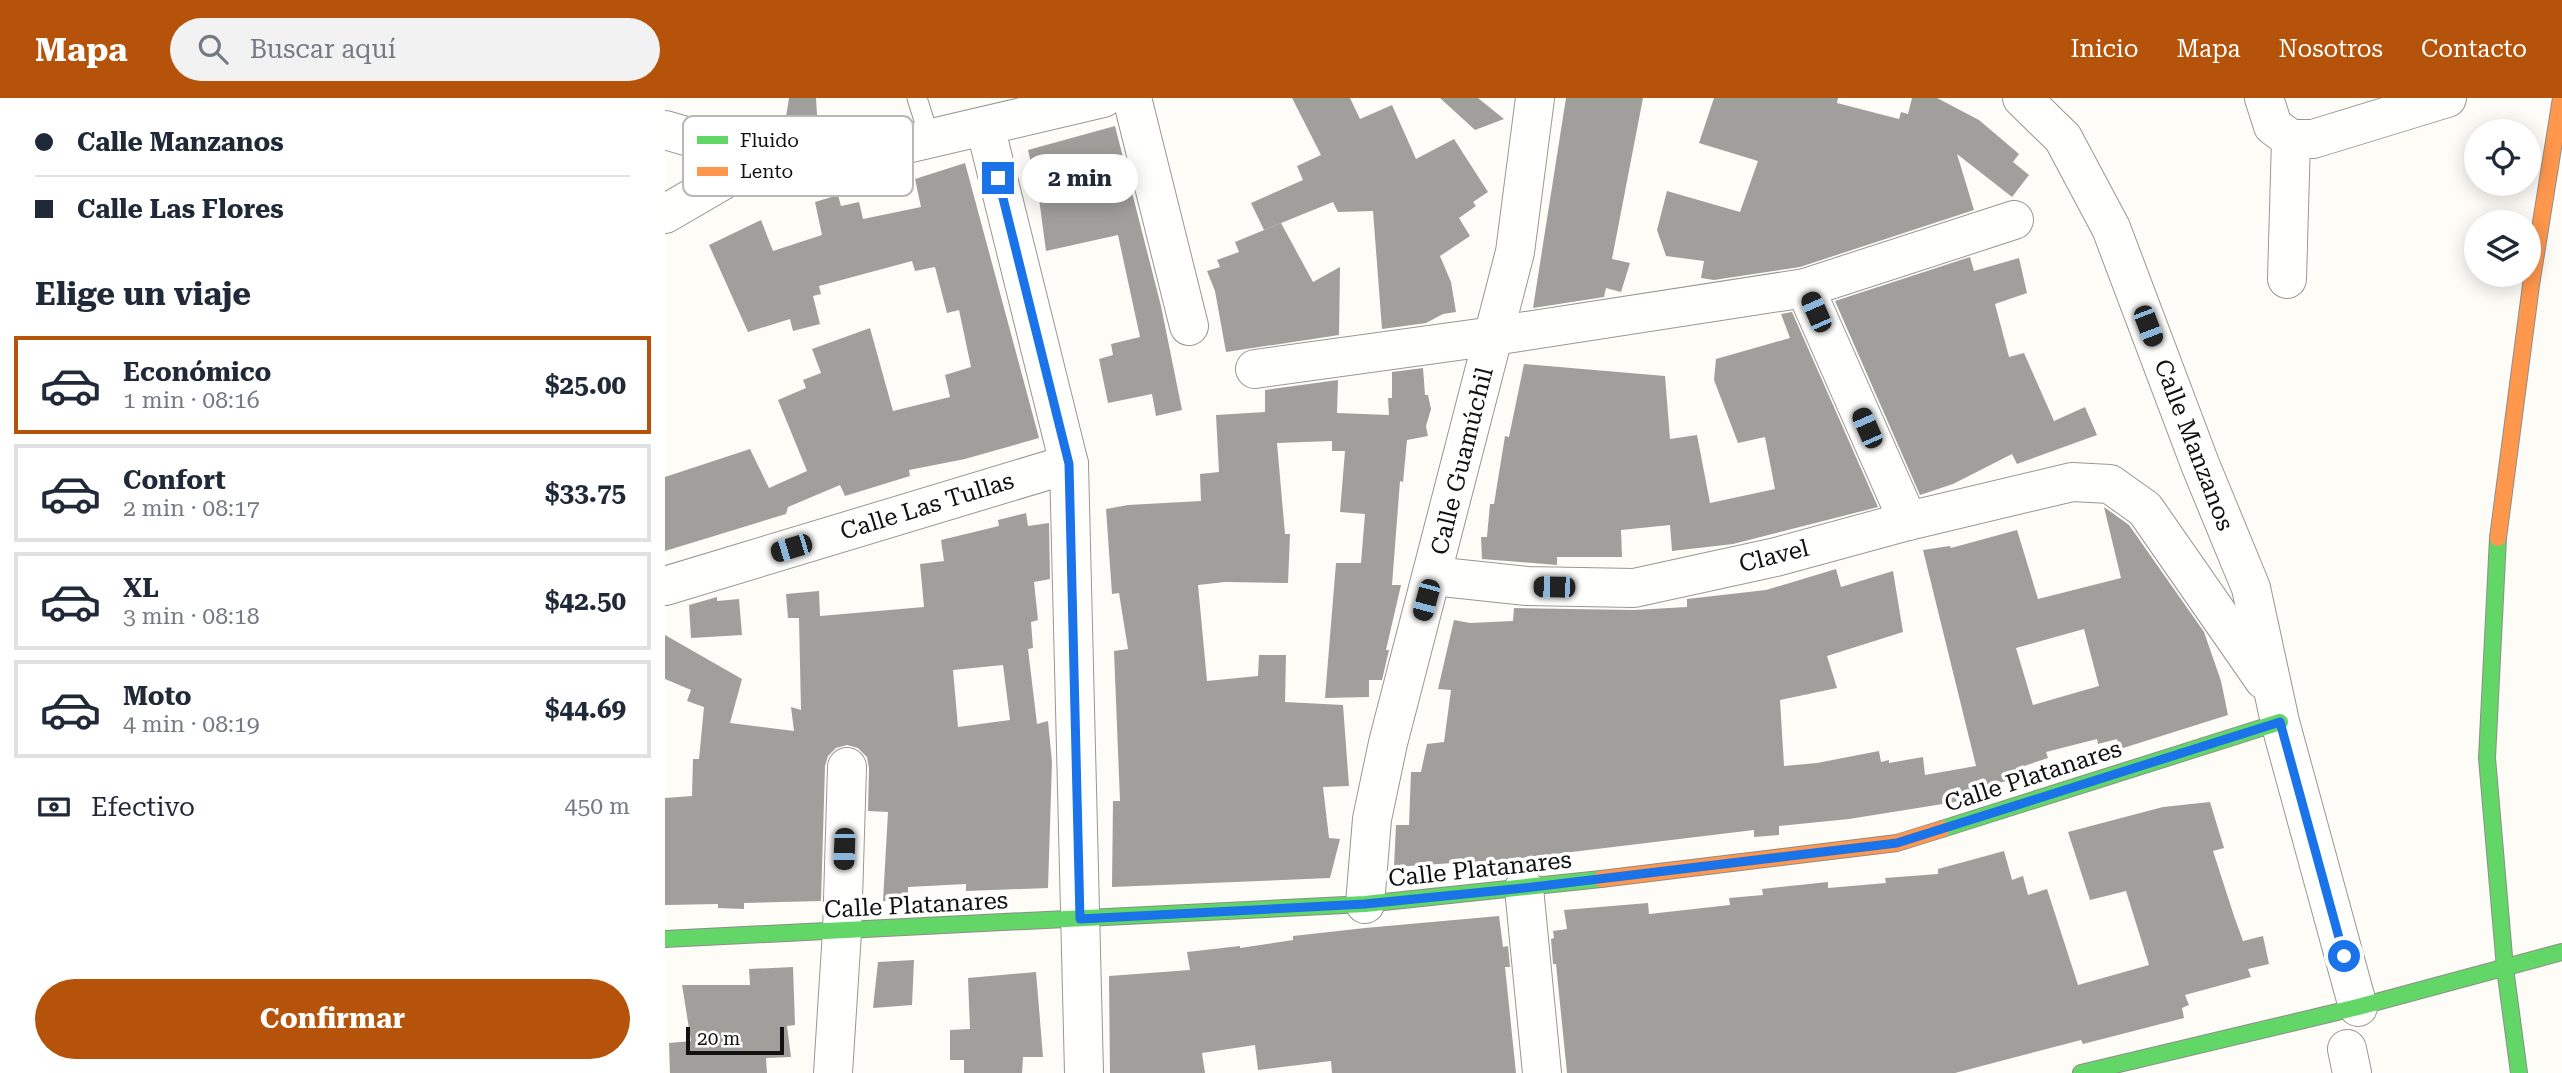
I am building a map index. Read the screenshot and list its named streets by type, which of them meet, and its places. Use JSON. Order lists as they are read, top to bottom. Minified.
{"streets":{"street":["Calle Manzanos","Calle Guamúchil","Calle Las Tullas","Clavel","Calle Platanares"]},"crossings":[["Calle Manzanos","Clavel"],["Calle Manzanos","Calle Platanares"],["Calle Guamúchil","Clavel"],["Calle Guamúchil","Calle Platanares"]],"legend":["Fluido","Lento"],"scale_bar":"20 m","page":{"header":"Mapa","search":"Buscar aquí","nav":["Inicio","Mapa","Nosotros","Contacto"],"banner":["Calle Manzanos","Calle Las Flores"],"bubble":"2 min","heading":"Elige un viaje","list":[{"name":"Económico","note":"1 min · 08:16","value":"$25.00"},{"name":"Confort","note":"2 min · 08:17","value":"$33.75"},{"name":"XL","note":"3 min · 08:18","value":"$42.50"},{"name":"Moto","note":"4 min · 08:19","value":"$44.69"}],"pay":["Efectivo","450 m"],"buttons":"Confirmar","scale":"20 m"}}
